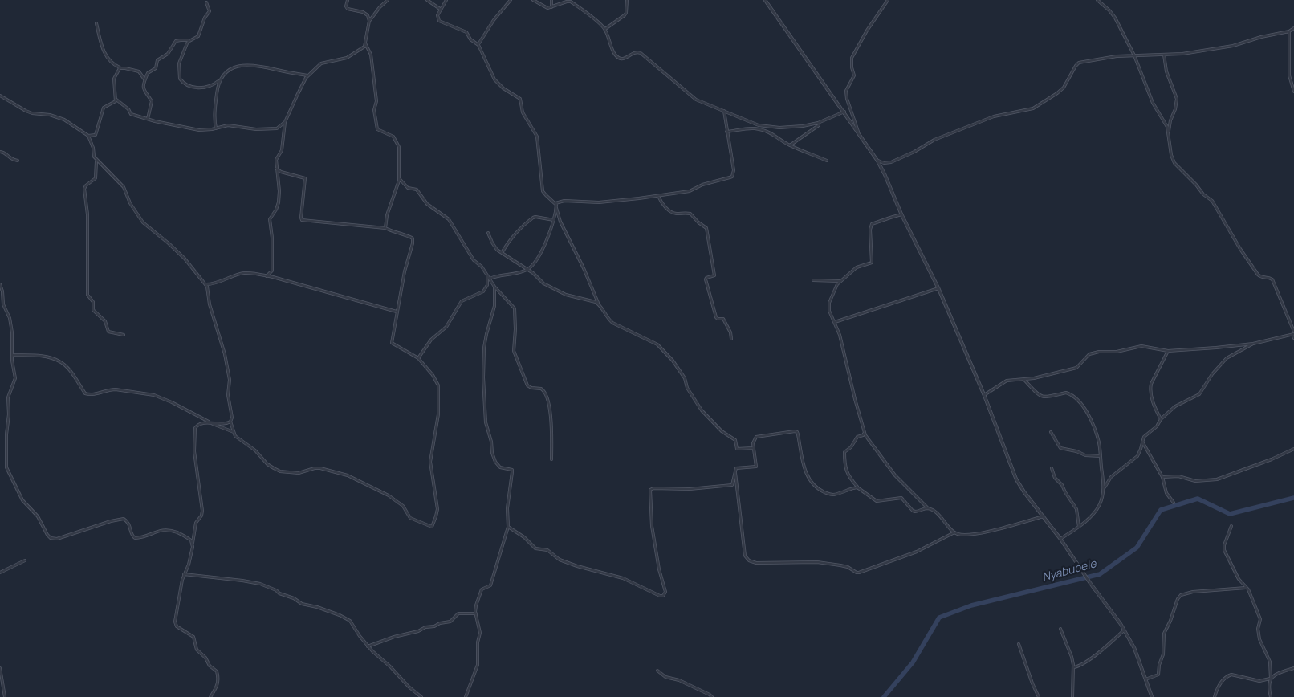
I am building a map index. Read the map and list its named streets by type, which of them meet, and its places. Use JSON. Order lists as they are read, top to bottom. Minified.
{"water":["Nyabubele"]}
